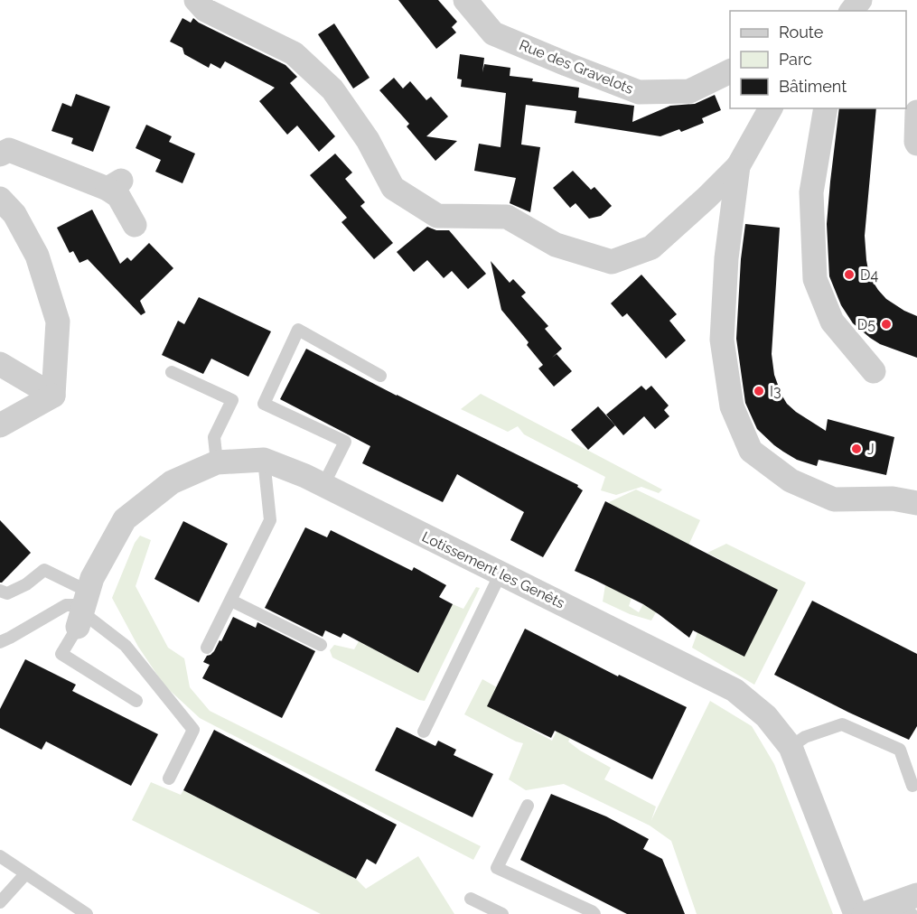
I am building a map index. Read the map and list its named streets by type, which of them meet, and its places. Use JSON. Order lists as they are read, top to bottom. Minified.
{"streets":{"street":["Rue des Gravelots","Lotissement les Genêts"]},"places":["D4","D5","I3","J"],"legend":["Route","Parc","Bâtiment"]}
